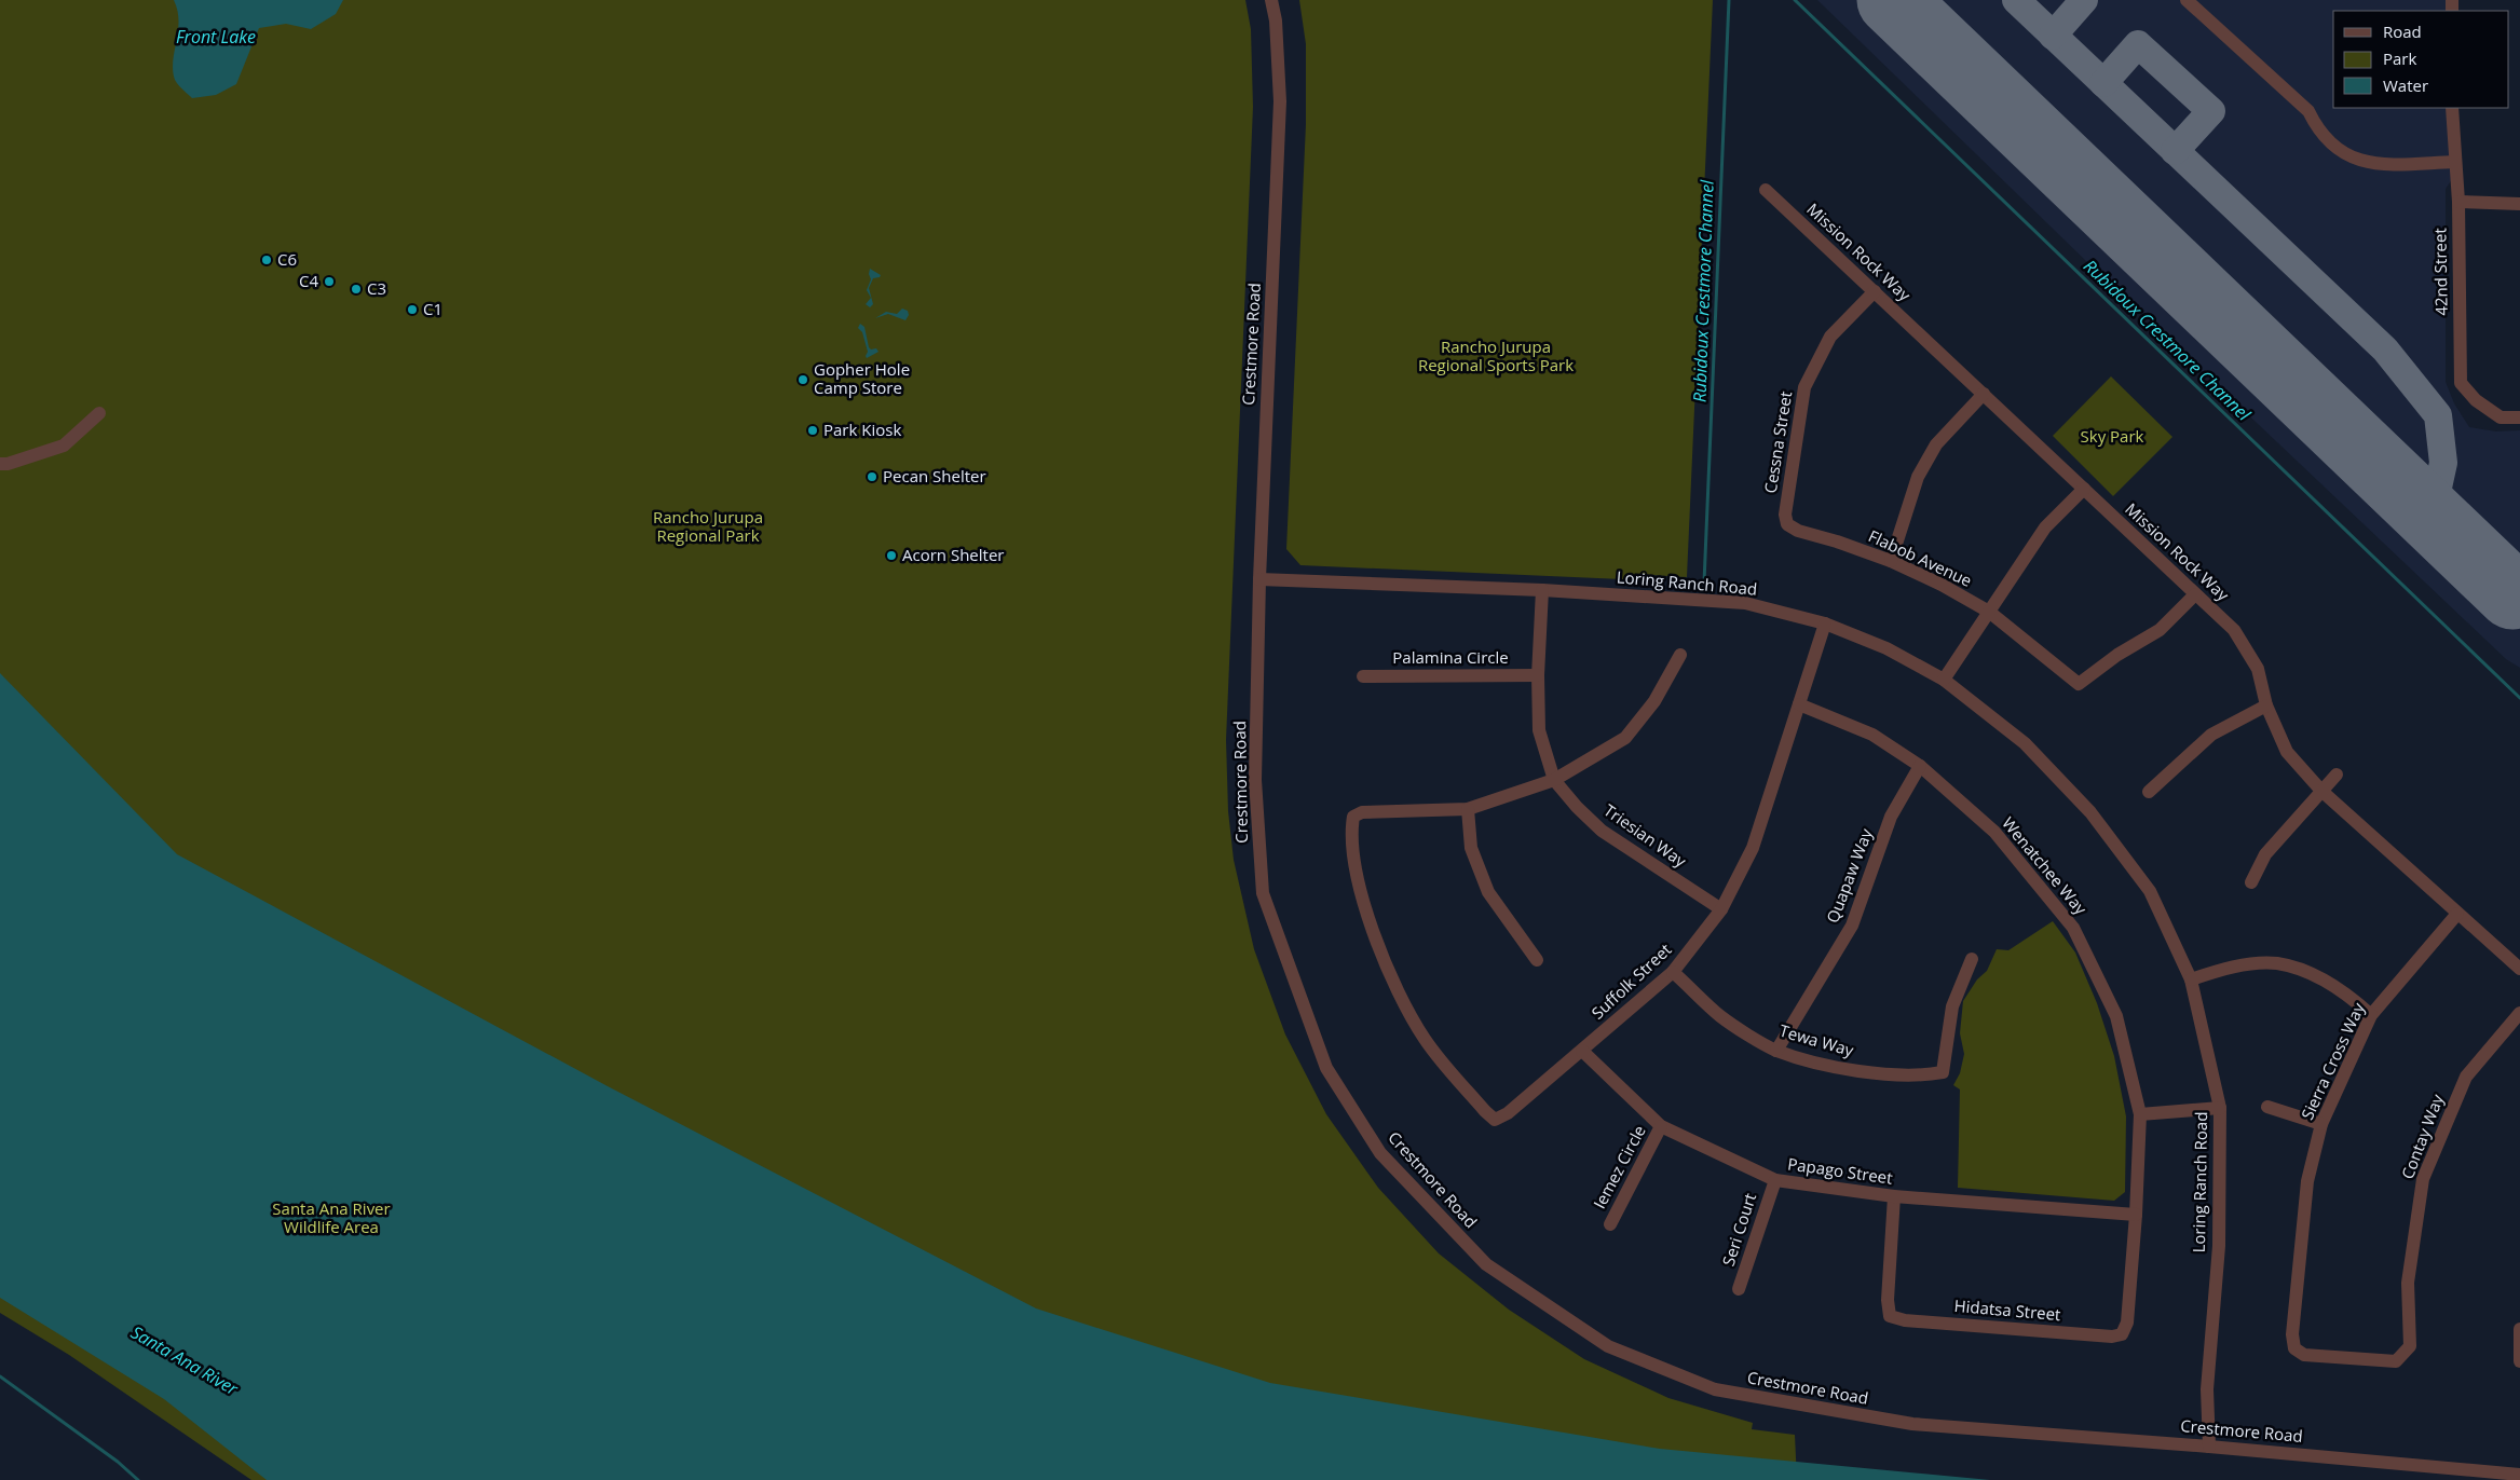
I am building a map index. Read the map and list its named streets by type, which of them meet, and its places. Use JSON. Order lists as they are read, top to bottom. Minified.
{"streets":{"street":["Mission Rock Way","42nd Street","Crestmore Road","Cessna Street","Flabob Avenue","Loring Ranch Road","Palamina Circle","Triesian Way","Wenatchee Way","Quapaw Way","Suffolk Street","Tewa Way","Sierra Cross Way","Contay Way","Iemez Circle","Papago Street","Seri Court","Hidatsa Street"]},"crossings":[["Mission Rock Way","Cessna Street"],["Mission Rock Way","Flabob Avenue"],["Mission Rock Way","Sierra Cross Way"],["Crestmore Road","Loring Ranch Road"],["Cessna Street","Flabob Avenue"],["Loring Ranch Road","Triesian Way"],["Loring Ranch Road","Suffolk Street"],["Palamina Circle","Triesian Way"],["Triesian Way","Suffolk Street"],["Wenatchee Way","Quapaw Way"],["Wenatchee Way","Suffolk Street"],["Wenatchee Way","Papago Street"],["Wenatchee Way","Hidatsa Street"],["Quapaw Way","Tewa Way"],["Suffolk Street","Tewa Way"],["Suffolk Street","Papago Street"],["Sierra Cross Way","Contay Way"],["Iemez Circle","Papago Street"],["Papago Street","Seri Court"],["Papago Street","Hidatsa Street"]],"water":["Front Lake","Rubidoux Crestmore Channel","Santa Ana River"],"parks":["Rancho Jurupa Regional Sports Park","Sky Park","Rancho Jurupa Regional Park","Santa Ana River Wildlife Area"],"places":["C6","C4","C3","C1","Gopher Hole Camp Store","Park Kiosk","Pecan Shelter","Acorn Shelter"],"legend":["Road","Park","Water"]}
